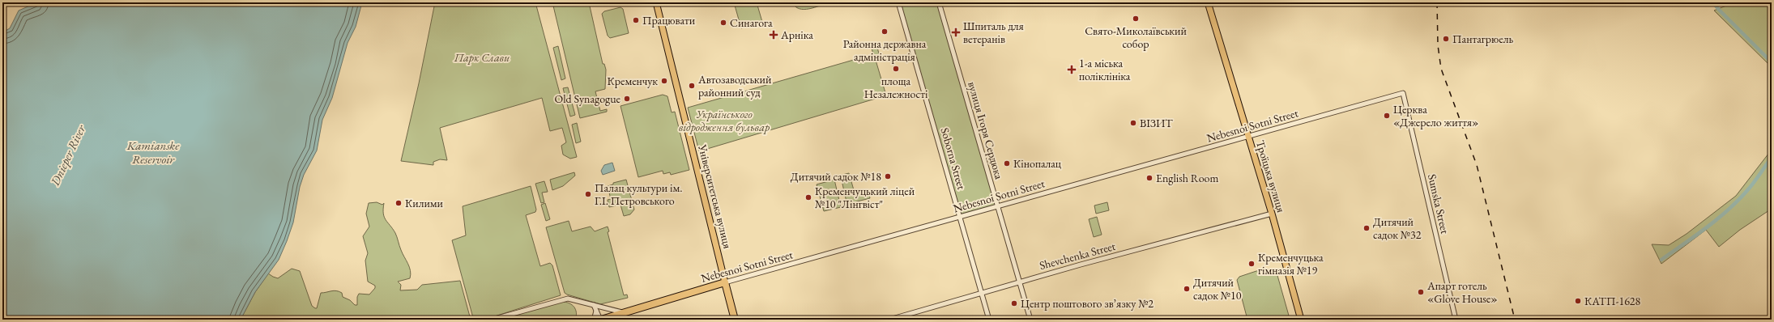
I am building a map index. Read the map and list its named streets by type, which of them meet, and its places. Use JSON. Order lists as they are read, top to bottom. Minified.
{"streets":{"highway":["Nebesnoi Sotni Street"],"main road":["Троїцька вулиця","Університетська вулиця"],"street":["вулиця Ігоря Сердюка","Soborna Street","Sumska Street","Shevchenka Street"]},"crossings":[["Nebesnoi Sotni Street","вулиця Ігоря Сердюка"],["Nebesnoi Sotni Street","Soborna Street"],["Nebesnoi Sotni Street","Троїцька вулиця"],["Nebesnoi Sotni Street","Університетська вулиця"],["Nebesnoi Sotni Street","Sumska Street"],["вулиця Ігоря Сердюка","Shevchenka Street"],["Soborna Street","Shevchenka Street"],["Троїцька вулиця","Shevchenka Street"]],"water":["Kamianske Reservoir","Dnieper River"],"parks":["Парк Слави","Українського відродження бульвар"],"places":{"other":["Свято-Миколаївський собор","Працювати","Синагога","Районна державна адміністрація","Пантагрюель","площа Незалежності","Кременчук","Автозаводський районний суд","Old Synagogue","Церква «Джерело життя»","ВІЗИТ","Кінопалац","Дитячий садок №18","English Room","Палац культури ім. Г.І. Петровського","Кременчуцький ліцей №10 \"Лінгвіст\"","Килими","Дитячий садок №32","Кременчуцька гімназія №19","Дитячий садок №10","Апарт готель «Glove House»","КАТП-1628","Центр поштового зв’язку №2"],"health":["Шпиталь для ветеранів","Арніка","1-а міська поліклініка"]}}
